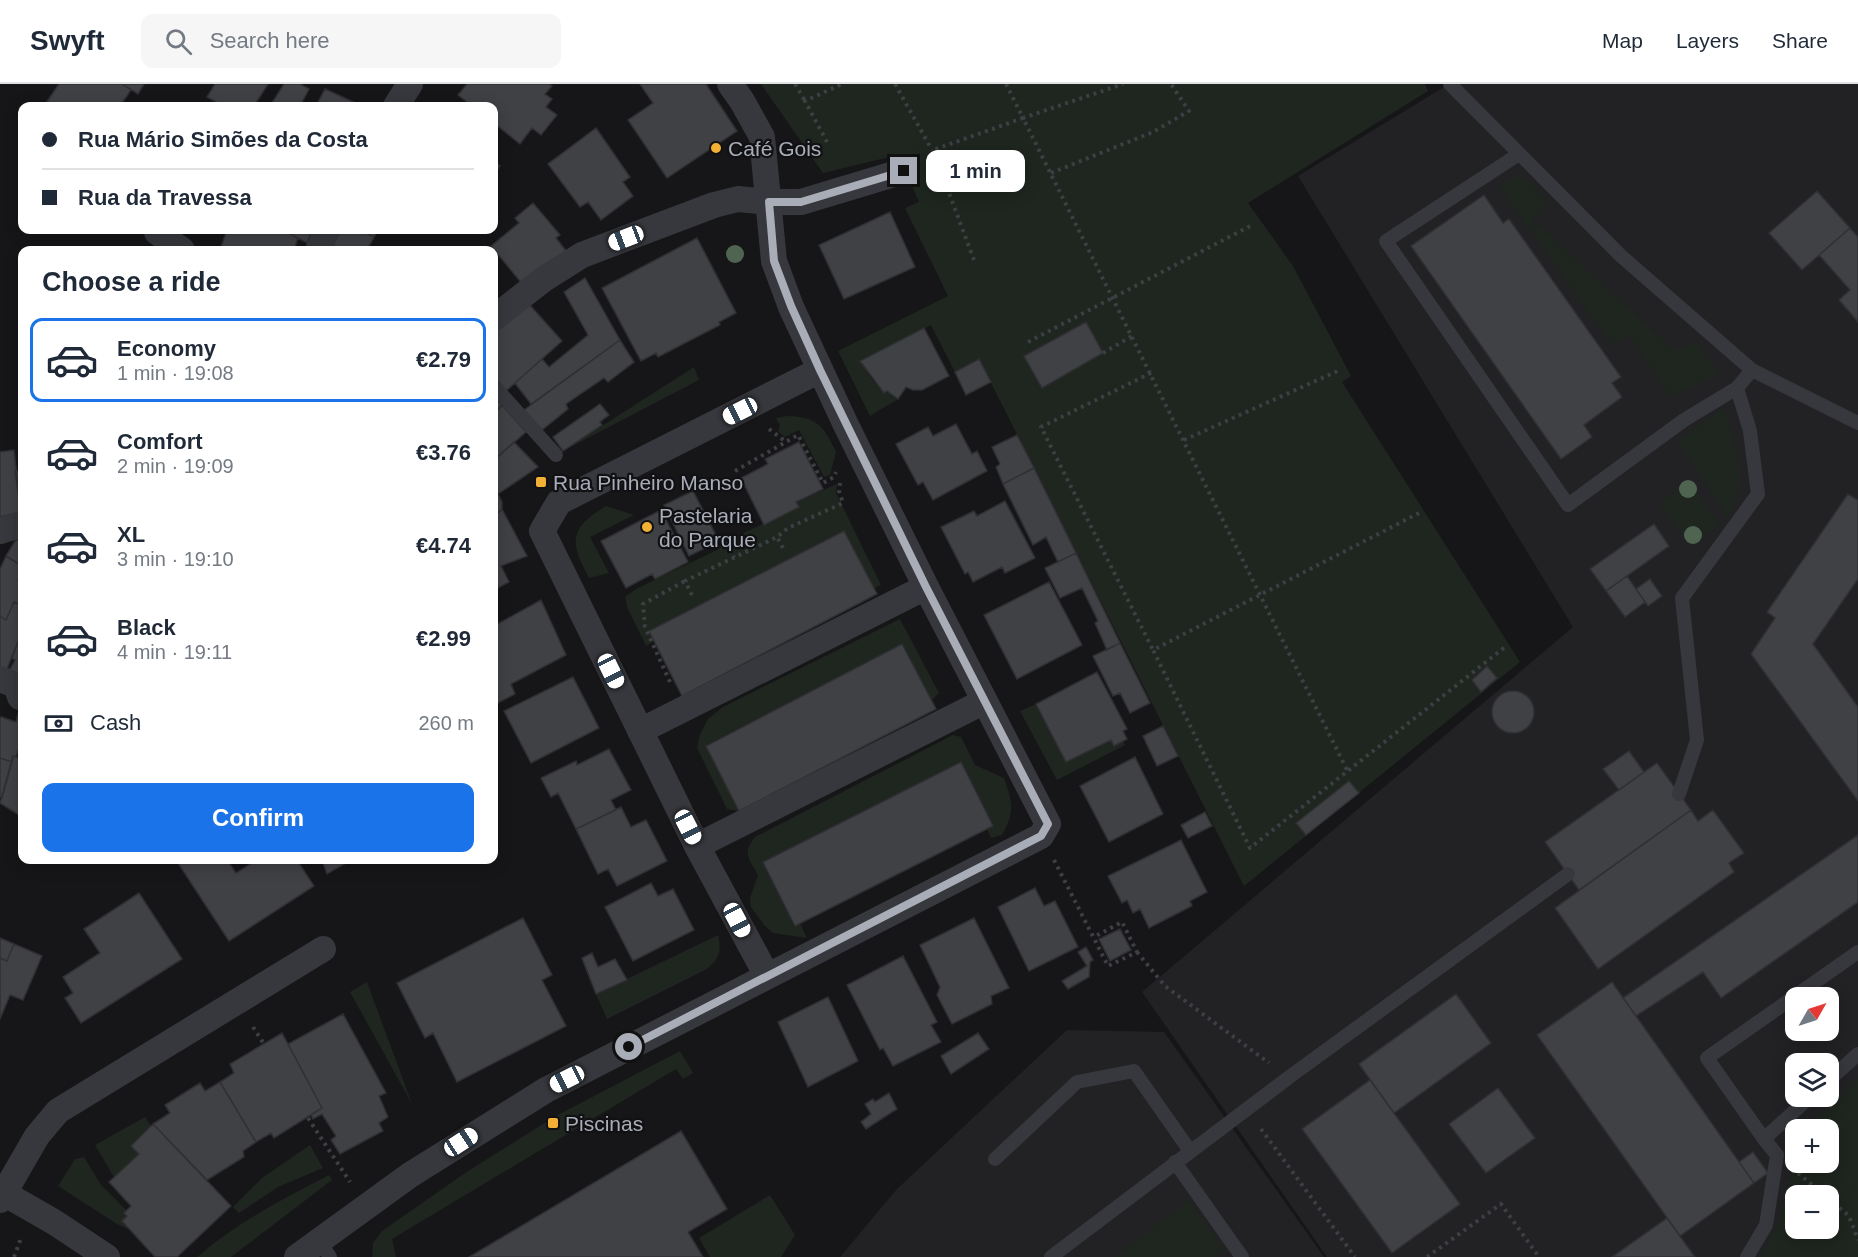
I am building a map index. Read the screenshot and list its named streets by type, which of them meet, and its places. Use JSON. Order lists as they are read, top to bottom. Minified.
{"places":{"other":["Café Gois","Pastelaria do Parque"],"transit":["Rua Pinheiro Manso","Piscinas"]},"north":"top right","page":{"header":"Swyft","search":"Search here","nav":["Map","Layers","Share"],"banner":["Rua Mário Simões da Costa","Rua da Travessa"],"bubble":"1 min","heading":"Choose a ride","list":[{"name":"Economy","note":"1 min · 19:08","value":"€2.79"},{"name":"Comfort","note":"2 min · 19:09","value":"€3.76"},{"name":"XL","note":"3 min · 19:10","value":"€4.74"},{"name":"Black","note":"4 min · 19:11","value":"€2.99"}],"pay":["Cash","260 m"],"buttons":"Confirm","map_buttons":["+","−"]}}
